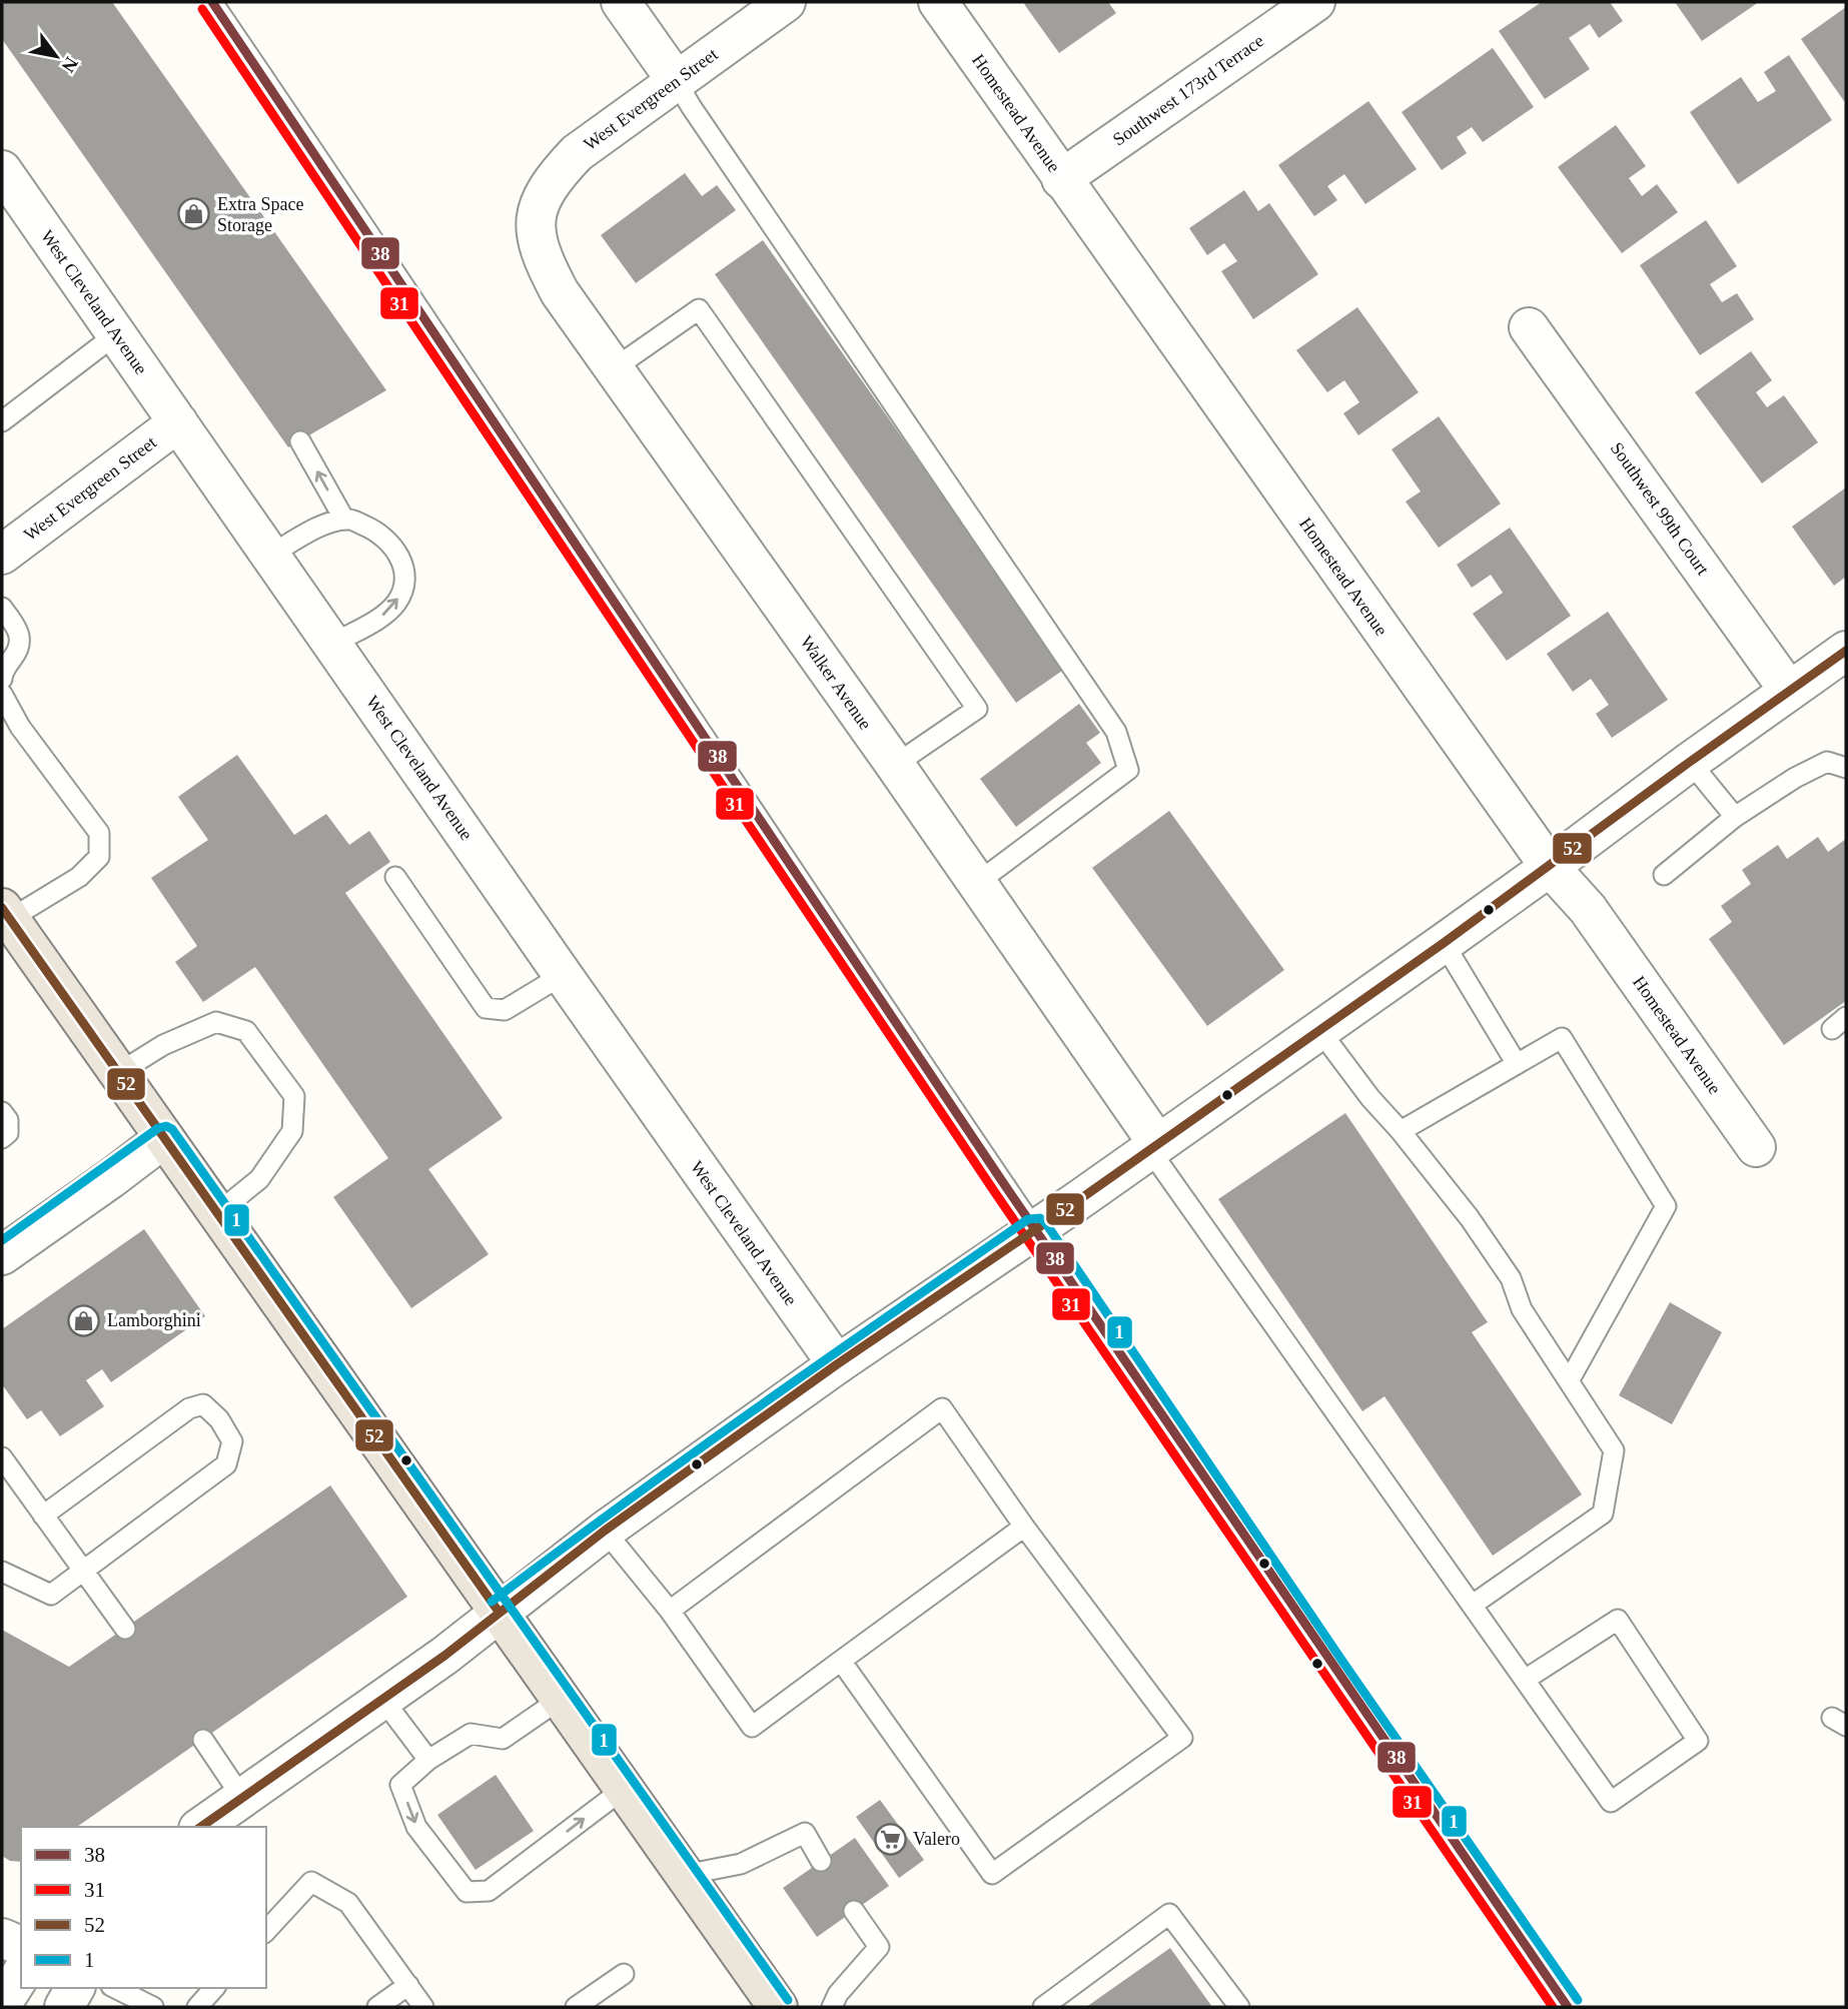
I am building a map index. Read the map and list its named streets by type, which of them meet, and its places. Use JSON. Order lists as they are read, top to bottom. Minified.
{"streets":{"street":["Southwest 173rd Terrace","West Evergreen Street","Homestead Avenue","West Cleveland Avenue","Southwest 99th Court","Walker Avenue"]},"crossings":[["Southwest 173rd Terrace","Homestead Avenue"],["West Evergreen Street","West Cleveland Avenue"],["West Evergreen Street","Walker Avenue"]],"places":{"shop":["Extra Space Storage","Lamborghini"],"supermarket":["Valero"]},"lines":["transit line 38","transit line 31","transit line 52","transit line 1"],"legend":["38","31","52","1"],"north":"bottom right"}
